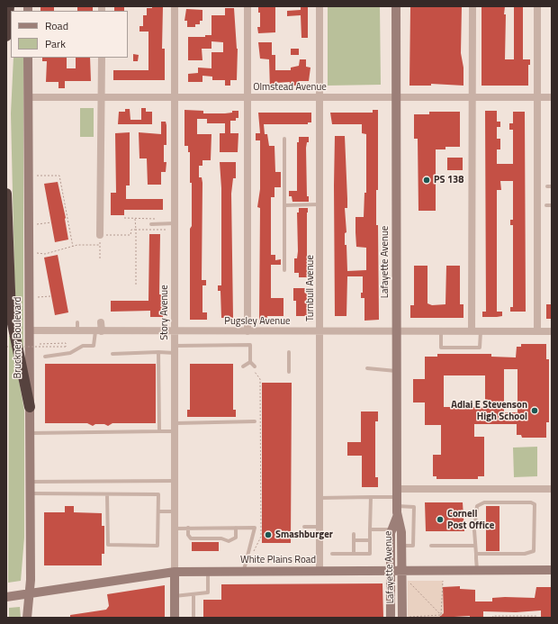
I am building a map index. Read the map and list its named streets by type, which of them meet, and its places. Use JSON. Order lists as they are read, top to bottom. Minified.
{"streets":{"main road":["Lafayette Avenue","Story Avenue","Bruckner Boulevard","White Plains Road"],"street":["Olmstead Avenue","Turnbull Avenue","Pugsley Avenue"]},"crossings":[["Olmstead Avenue","Lafayette Avenue"],["Olmstead Avenue","Turnbull Avenue"],["Olmstead Avenue","Story Avenue"],["Olmstead Avenue","Bruckner Boulevard"],["Lafayette Avenue","Pugsley Avenue"],["Lafayette Avenue","White Plains Road"],["Turnbull Avenue","Pugsley Avenue"],["Turnbull Avenue","White Plains Road"],["Story Avenue","Pugsley Avenue"],["Story Avenue","White Plains Road"],["Pugsley Avenue","Bruckner Boulevard"],["Bruckner Boulevard","White Plains Road"]],"places":["PS 138","Adlai E Stevenson High School","Cornell Post Office","Smashburger"],"legend":["Road","Park"]}
